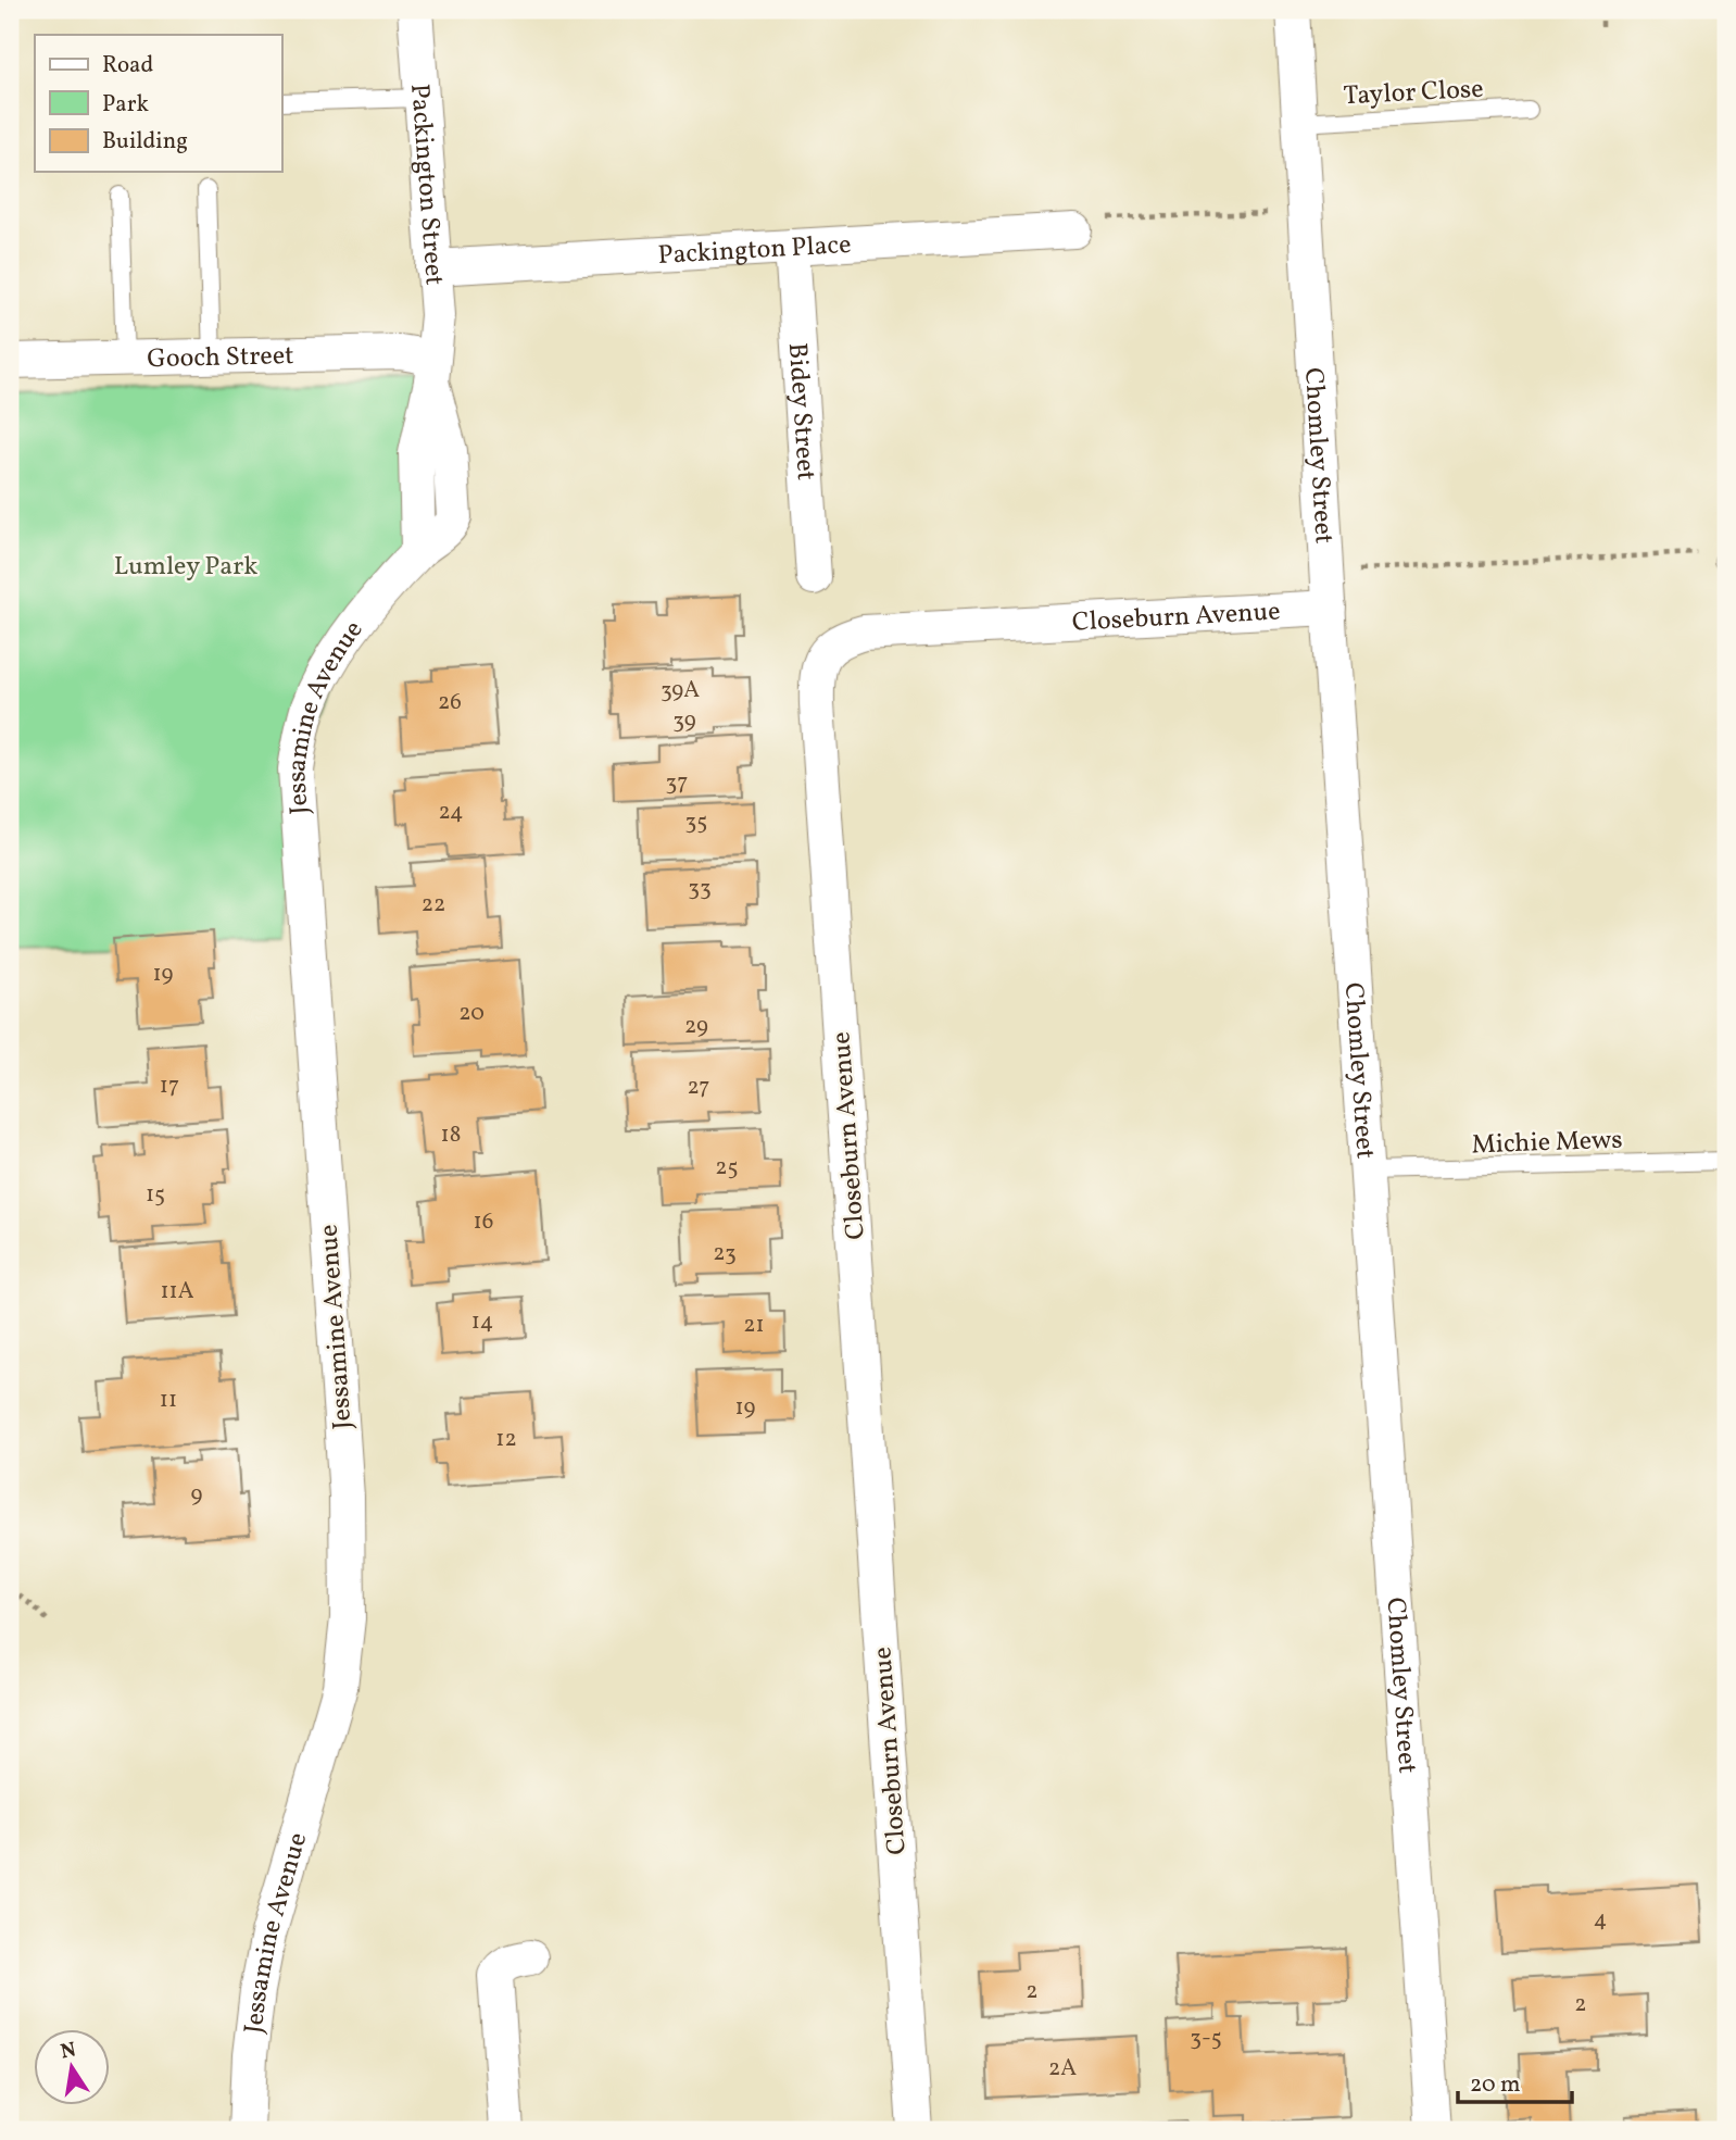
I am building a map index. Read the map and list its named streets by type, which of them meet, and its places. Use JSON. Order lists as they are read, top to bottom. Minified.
{"streets":{"street":["Packington Street","Packington Place","Gooch Street","Bidey Street","Chomley Street","Closeburn Avenue","Jessamine Avenue"],"lane":["Taylor Close","Michie Mews"]},"crossings":[["Taylor Close","Chomley Street"],["Packington Street","Packington Place"],["Packington Street","Gooch Street"],["Packington Street","Jessamine Avenue"],["Packington Place","Bidey Street"],["Gooch Street","Jessamine Avenue"],["Chomley Street","Closeburn Avenue"],["Chomley Street","Michie Mews"]],"parks":["Lumley Park"],"house_numbers":["39A","26","39","37","24","35","33","22","19","20","29","17","27","18","25","15","16","23","11A","14","21","11","19","12","9","4","2","2","3-5","2A"],"legend":["Road","Park","Building"],"scale_bar":"20 m","north":"top"}
